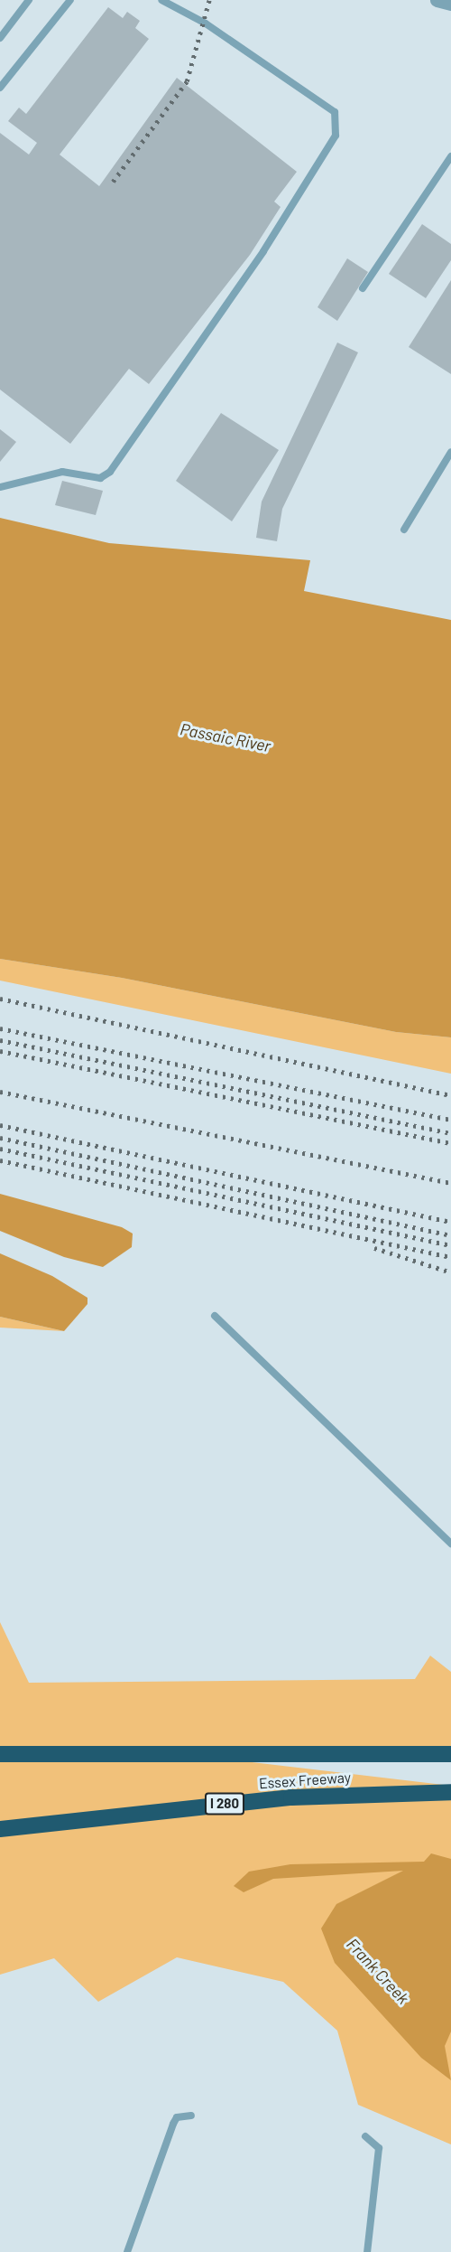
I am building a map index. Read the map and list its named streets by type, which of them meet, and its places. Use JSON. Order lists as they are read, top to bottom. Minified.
{"streets":{"highway":["Essex Freeway","I 280"]},"water":["Passaic River","Frank Creek"]}
